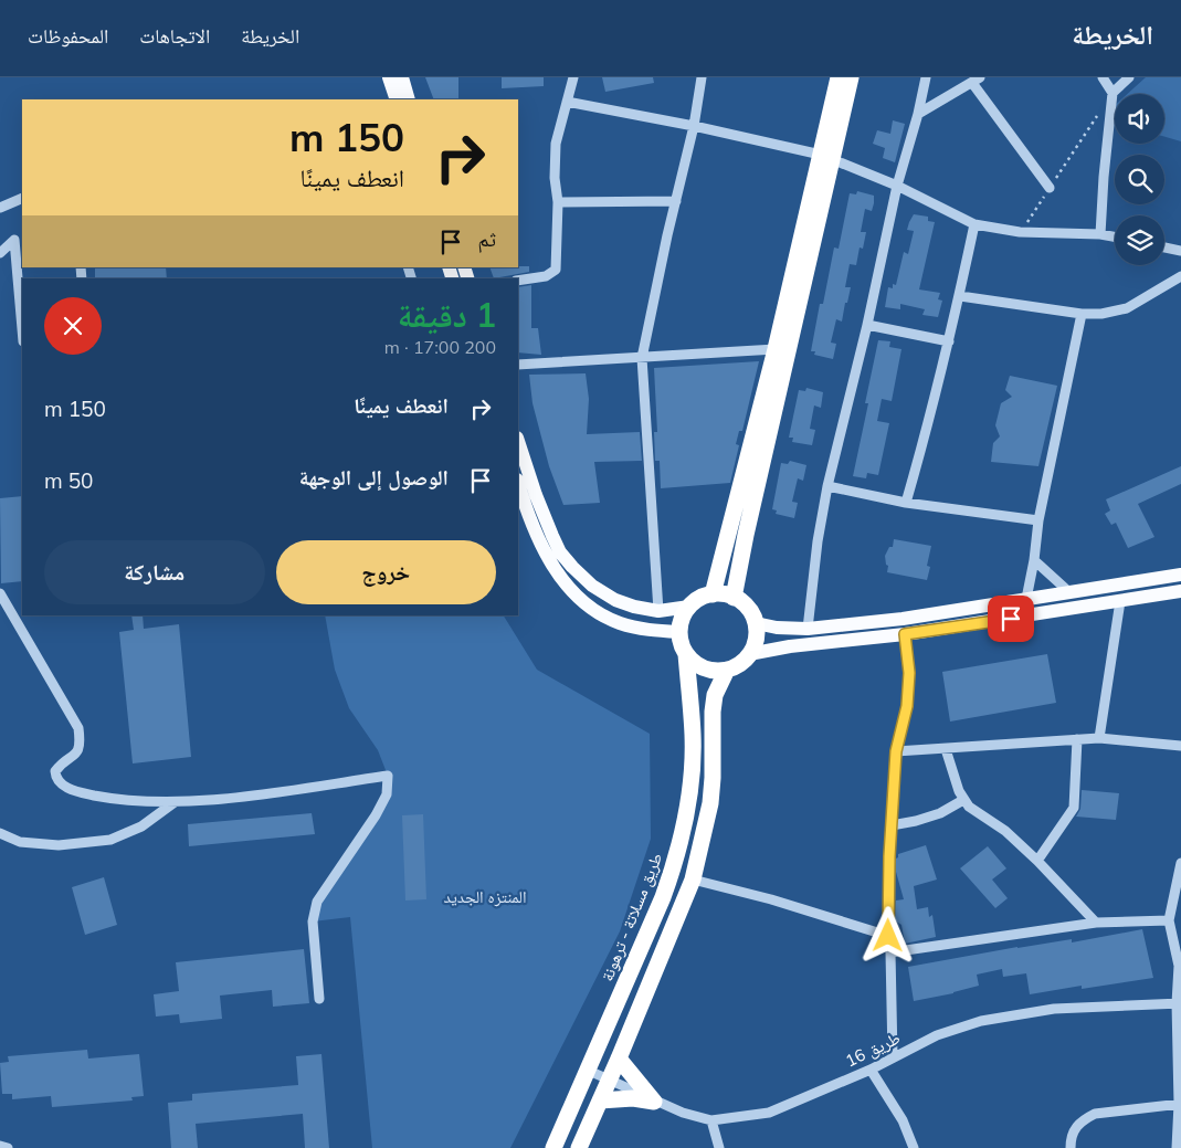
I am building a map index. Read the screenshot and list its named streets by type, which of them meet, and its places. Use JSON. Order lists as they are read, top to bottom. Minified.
{"streets":{"highway":["طريق مسلاتة - ترهونة"],"street":["طريق 16"]},"crossings":[["طريق مسلاتة - ترهونة","طريق 16"]],"parks":["المنتزه الجديد"],"page":{"header":"الخريطة","nav":["الخريطة","الاتجاهات","المحفوظات"],"turn":["150 m","انعطف يمينًا"],"then":"ثم","heading":["1 دقيقة","200 m · 17:00"],"list":[{"name":"انعطف يمينًا","value":"150 m"},{"name":"الوصول إلى الوجهة","value":"50 m"}],"buttons":["خروج","مشاركة"]}}
